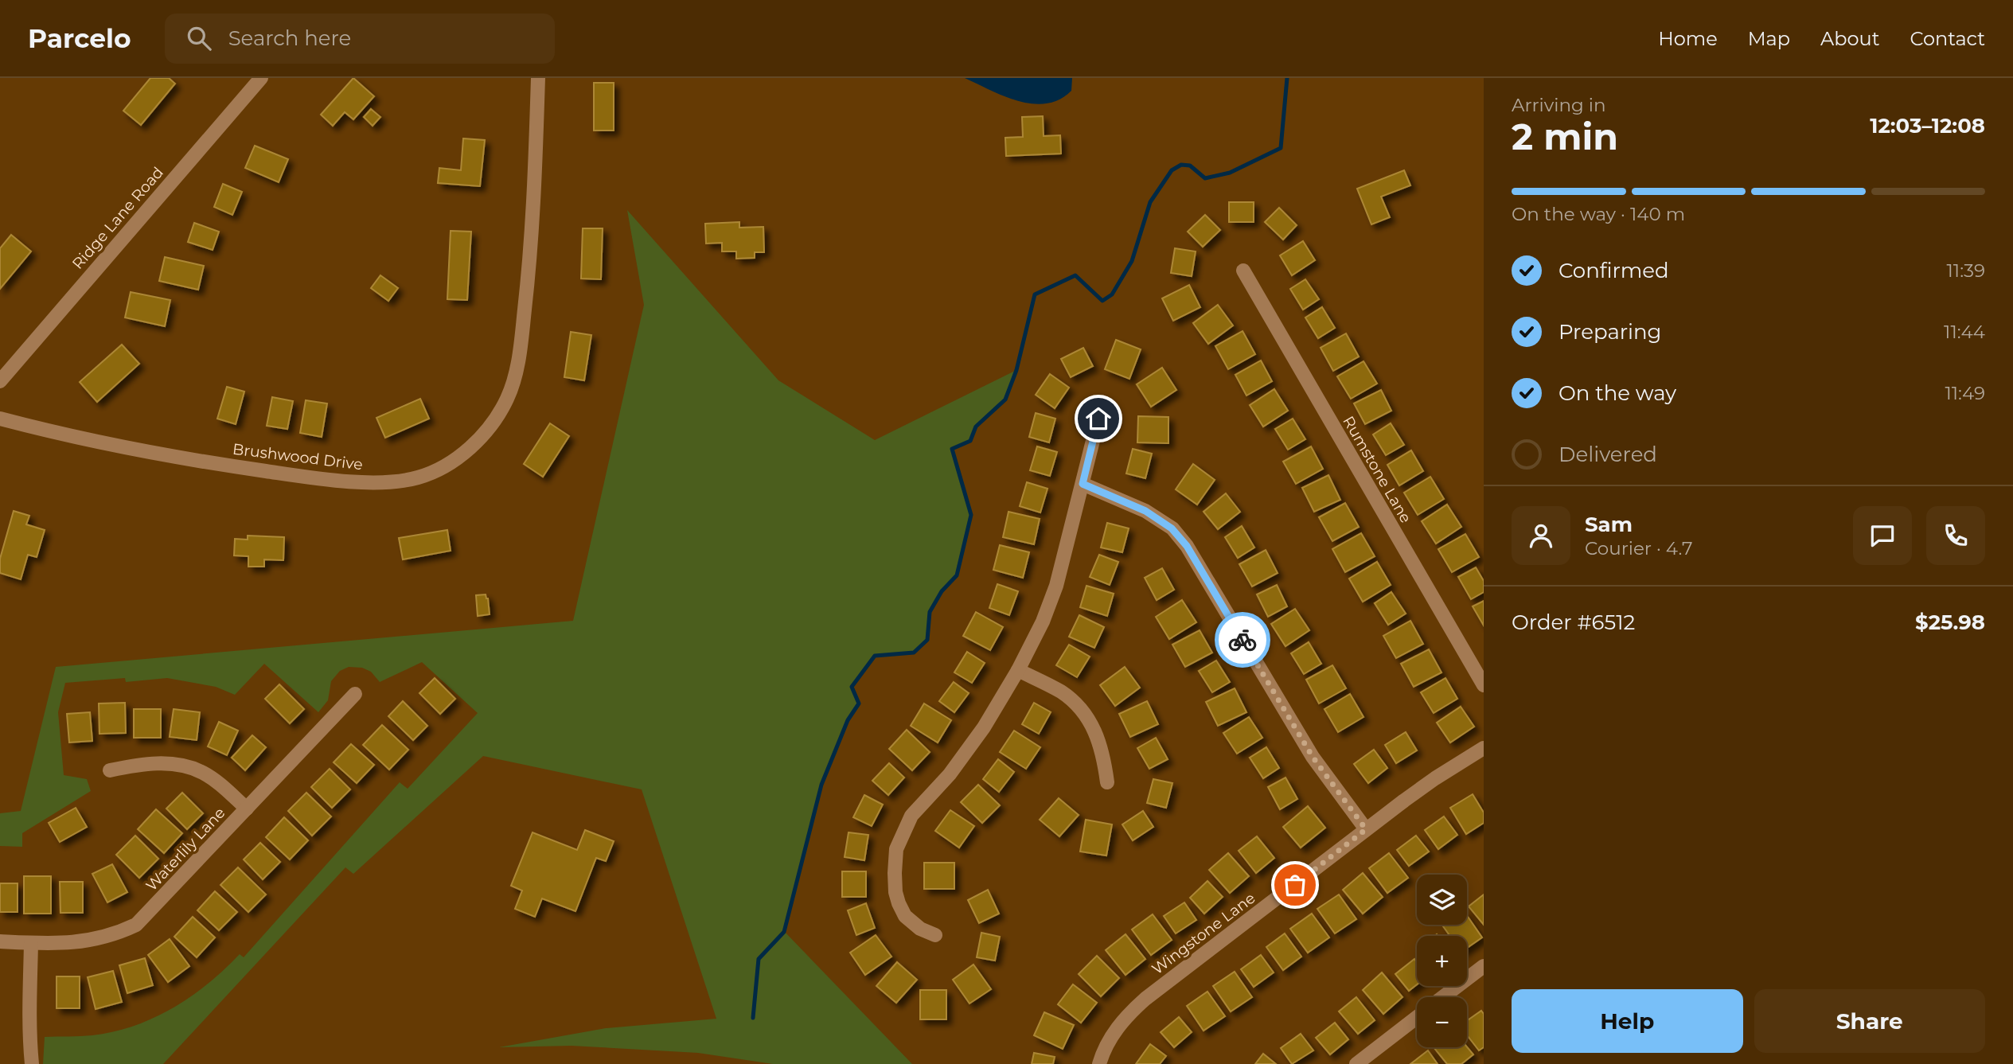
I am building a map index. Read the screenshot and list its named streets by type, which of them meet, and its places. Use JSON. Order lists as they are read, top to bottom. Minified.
{"streets":{"street":["Ridge Lane Road","Brushwood Drive","Rumstone Lane","Waterlily Lane","Wingstone Lane"]},"page":{"header":"Parcelo","search":"Search here","nav":["Home","Map","About","Contact"],"heading":["2 min","Arriving in","12:03–12:08"],"panel":["Sam","Courier · 4.7","Order #6512","$25.98"],"bar":"On the way · 140 m","list":[["Confirmed","11:39"],["Preparing","11:44"],["On the way","11:49"],"Delivered"],"map_buttons":["+","−"],"buttons":["Help","Share"]}}
